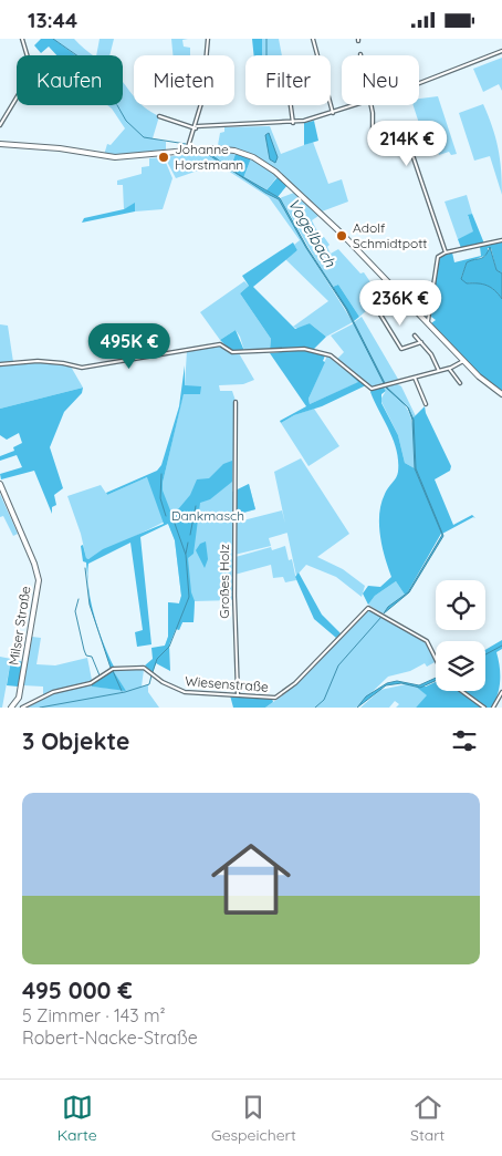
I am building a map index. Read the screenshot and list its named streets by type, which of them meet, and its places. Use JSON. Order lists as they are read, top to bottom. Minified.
{"streets":{"main road":["Milser Straße"],"street":["Großes Holz","Wiesenstraße"]},"crossings":[["Großes Holz","Wiesenstraße"]],"water":["Vogelbach"],"parks":["Dankmasch"],"places":["Johanne Horstmann","Adolf Schmidtpott"],"page":{"status":"13:44","chip":["Kaufen","Mieten","Filter","Neu"],"price":["214K €","236K €","495K €"],"heading":"3 Objekte","list":[{"name":"495 000 €","note":"5 Zimmer · 143 m² · Robert-Nacke-Straße"}],"tabs":["Karte","Gespeichert","Start"]}}
